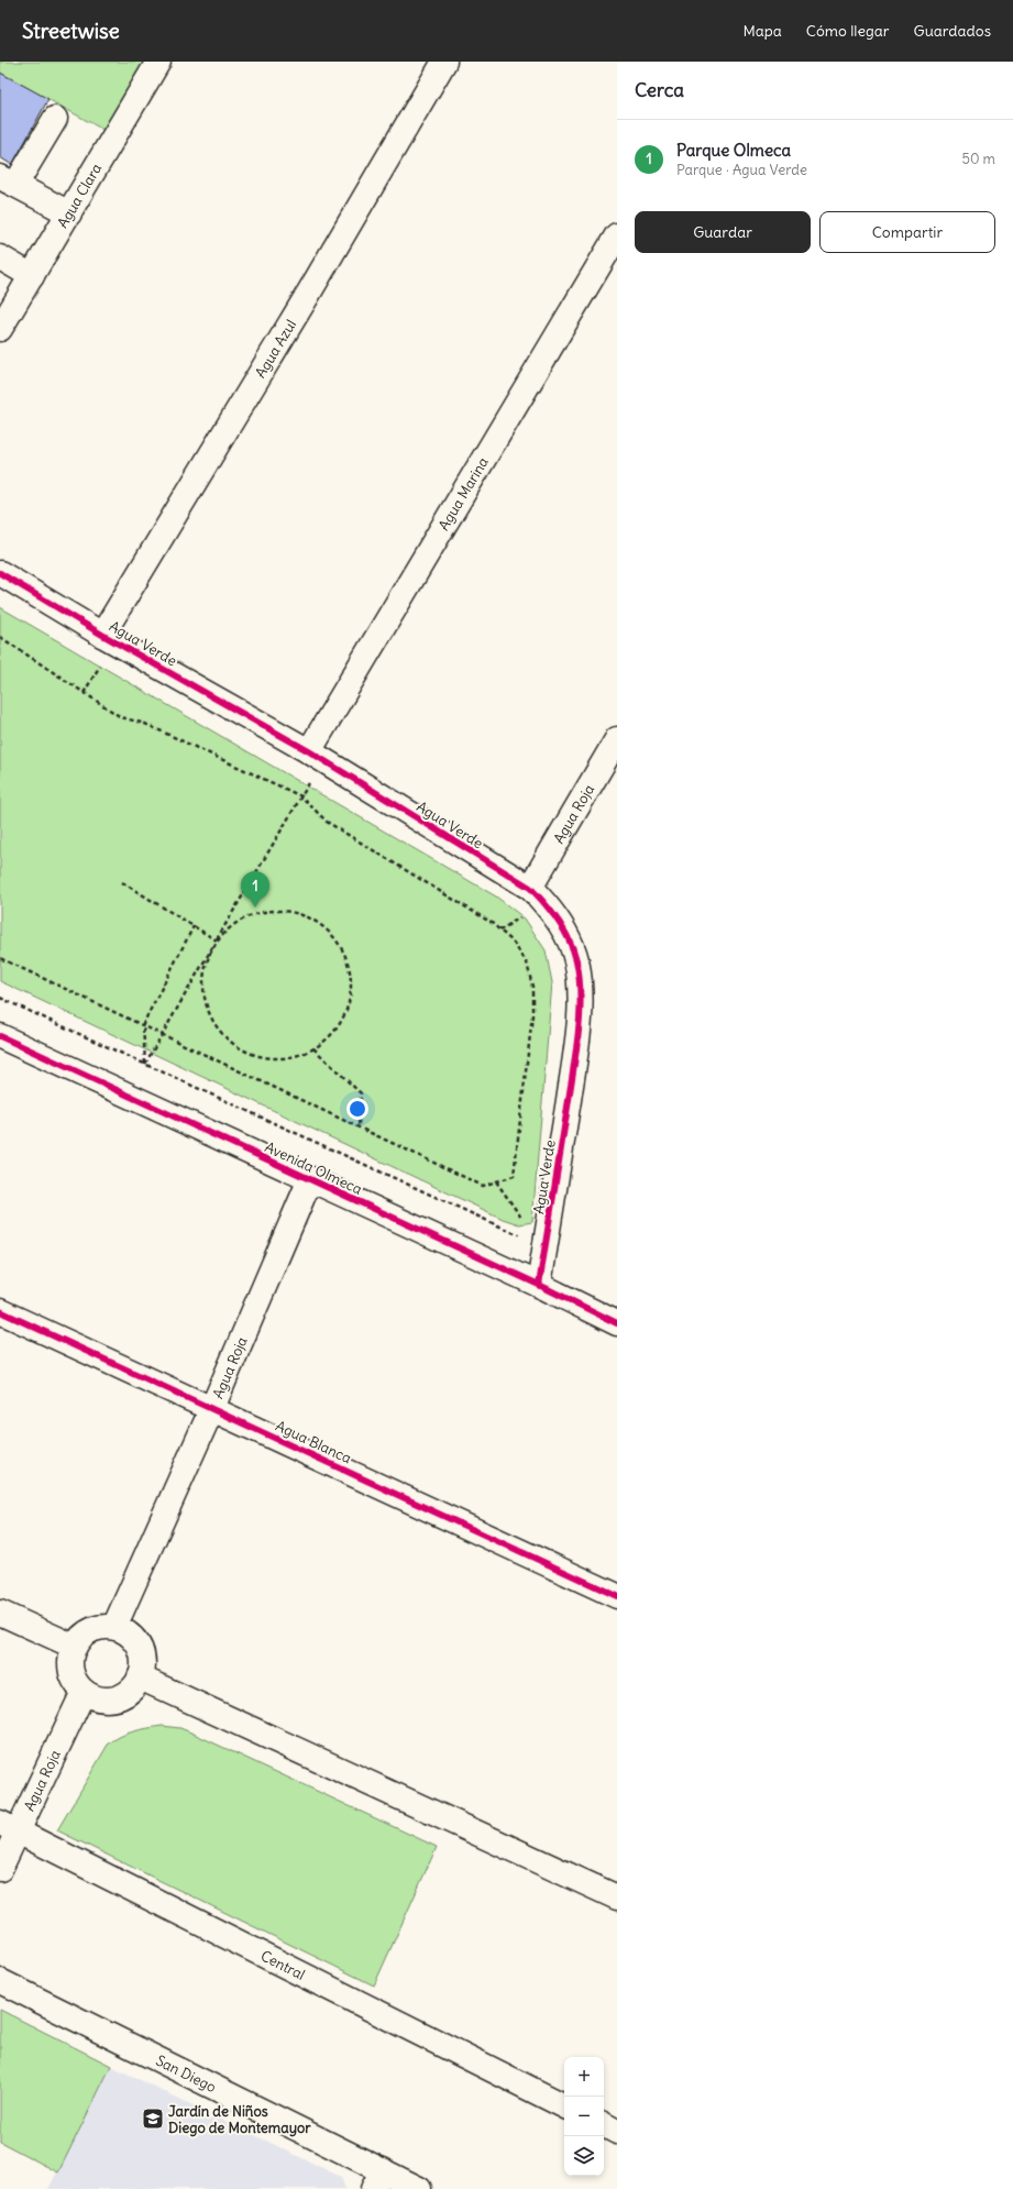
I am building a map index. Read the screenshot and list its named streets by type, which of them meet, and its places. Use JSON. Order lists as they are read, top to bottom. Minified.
{"streets":{"street":["Agua Clara","Agua Azul","Agua Marina","Agua Verde","Agua Roja","Avenida Olmeca","Agua Blanca","Central","San Diego"]},"crossings":[["Agua Azul","Agua Verde"],["Agua Marina","Agua Verde"],["Agua Verde","Agua Roja"],["Agua Verde","Avenida Olmeca"],["Agua Roja","Avenida Olmeca"],["Agua Roja","Agua Blanca"],["Agua Roja","Central"]],"places":{"school or university":["Jardín de Niños Diego de Montemayor"]},"page":{"header":"Streetwise","nav":["Mapa","Cómo llegar","Guardados"],"heading":"Cerca","list":[{"mark":"1","name":"Parque Olmeca","note":"Parque · Agua Verde","value":"50 m"}],"buttons":["Guardar","Compartir"],"pins":"1","map_buttons":["+","−"]}}
